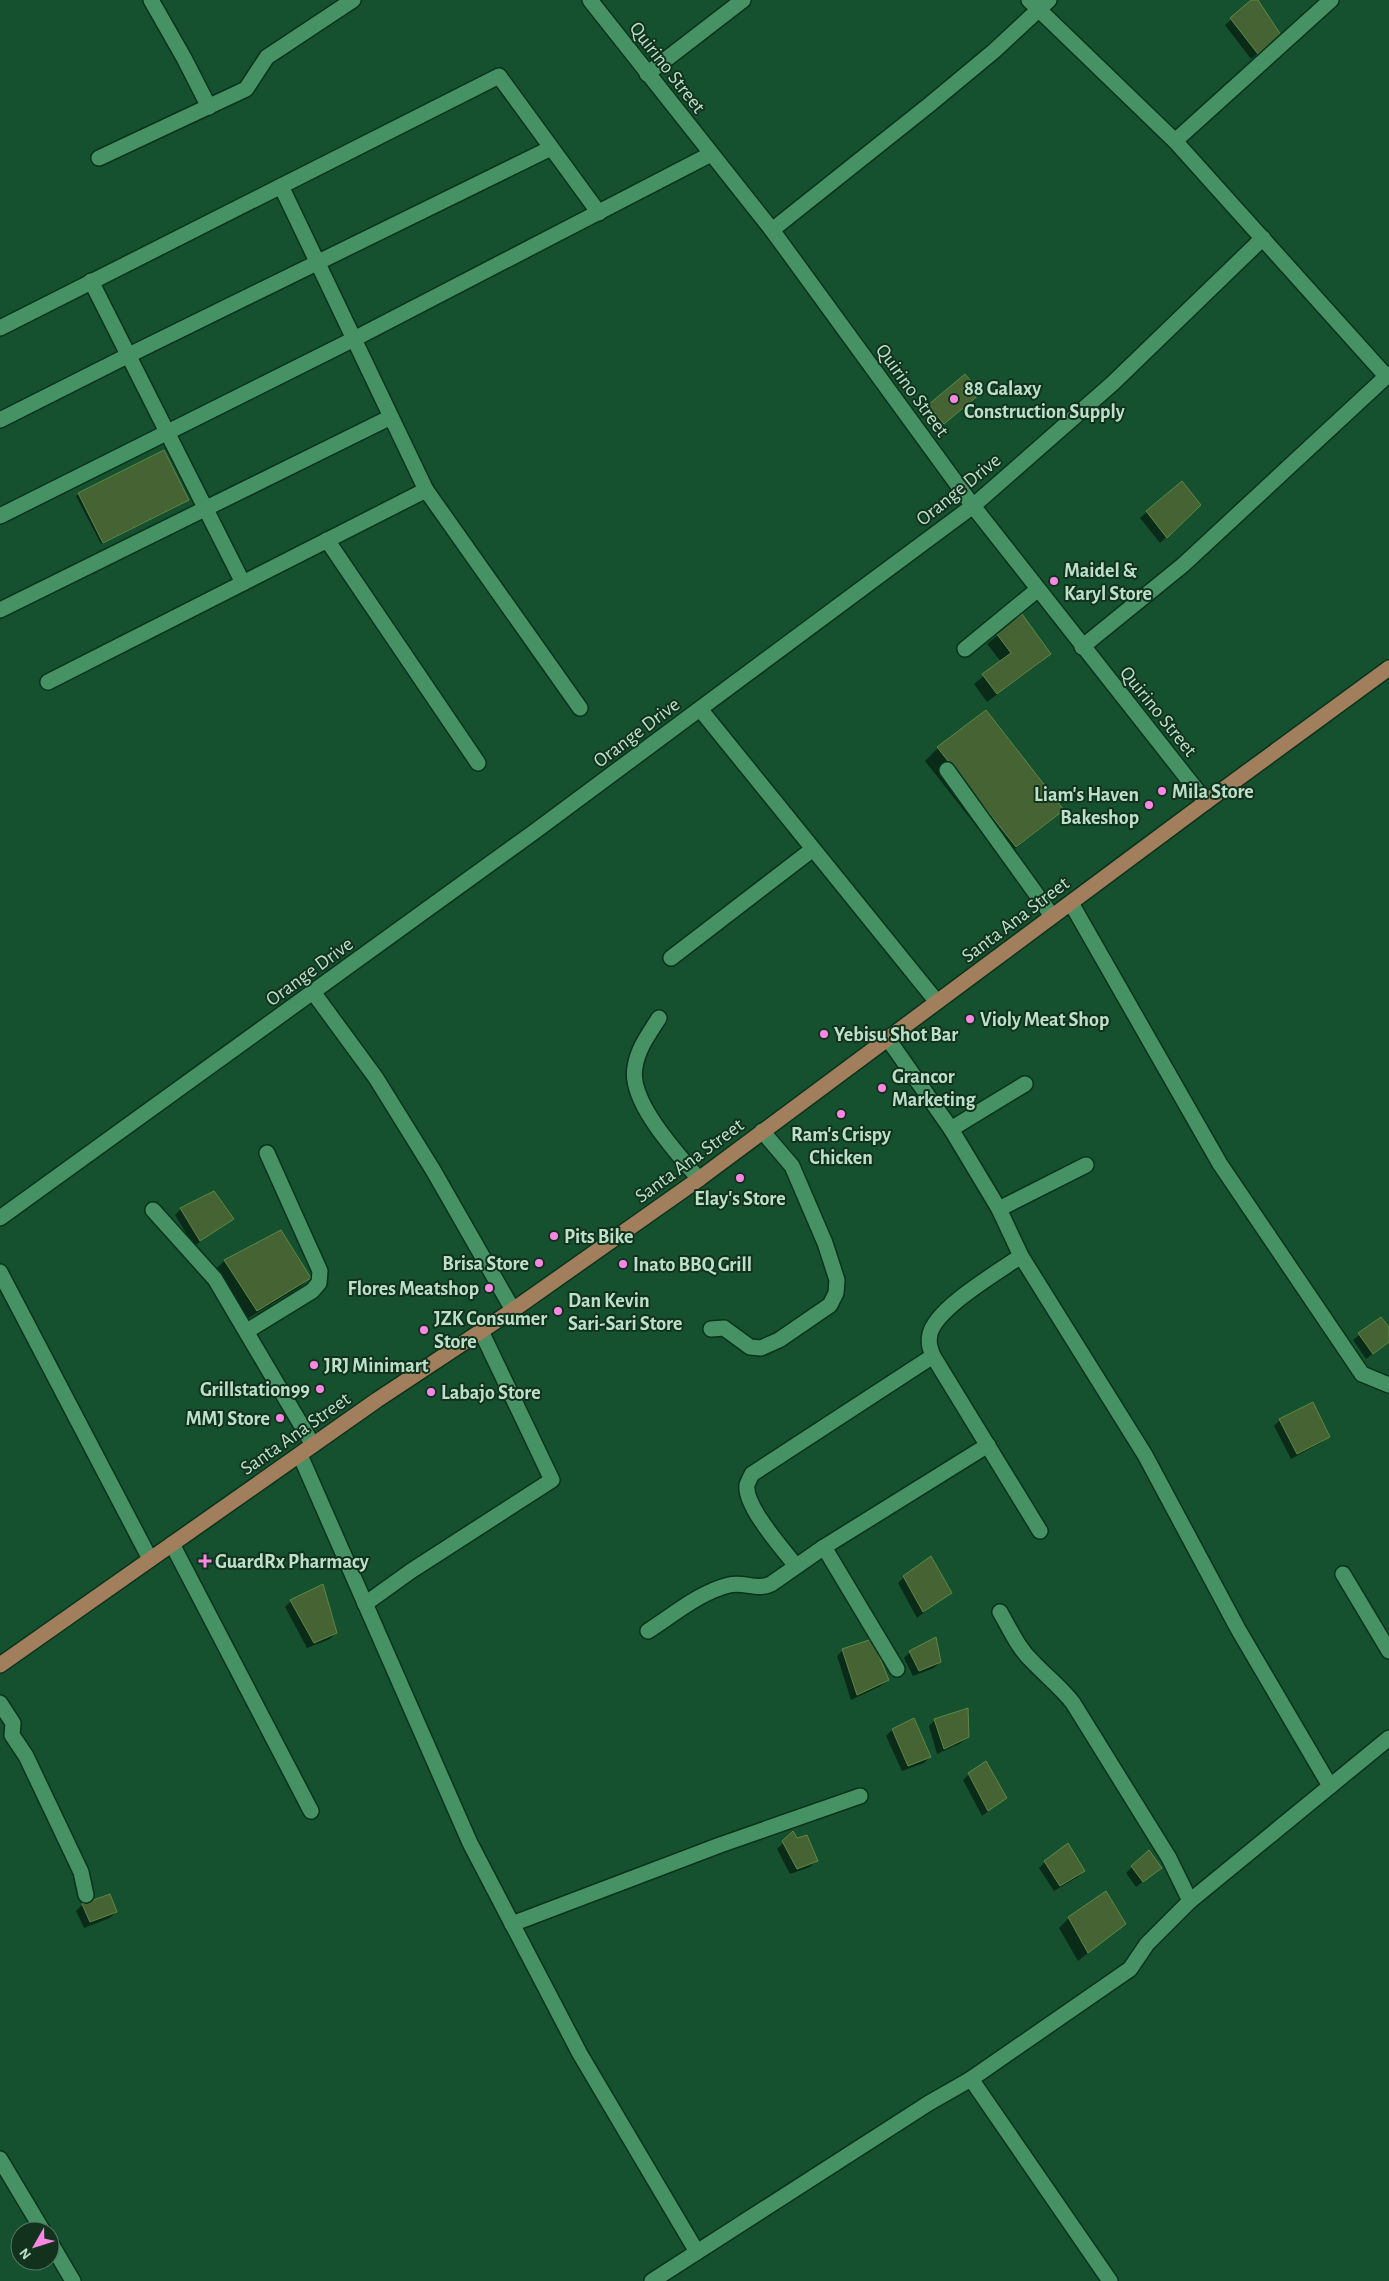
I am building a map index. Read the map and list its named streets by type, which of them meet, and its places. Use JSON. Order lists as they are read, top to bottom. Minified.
{"streets":{"main road":["Santa Ana Street"],"street":["Quirino Street","Orange Drive"]},"crossings":[["Quirino Street","Orange Drive"],["Quirino Street","Santa Ana Street"]],"places":{"other":["88 Galaxy Construction Supply","Maidel & Karyl Store","Mila Store","Liam's Haven Bakeshop","Violy Meat Shop","Yebisu Shot Bar","Grancor Marketing","Ram's Crispy Chicken","Elay's Store","Pits Bike","Brisa Store","Inato BBQ Grill","Flores Meatshop","Dan Kevin Sari-Sari Store","JZK Consumer Store","JRJ Minimart","Grillstation99","Labajo Store","MMJ Store"],"health":["GuardRx Pharmacy"]},"north":"bottom left"}
